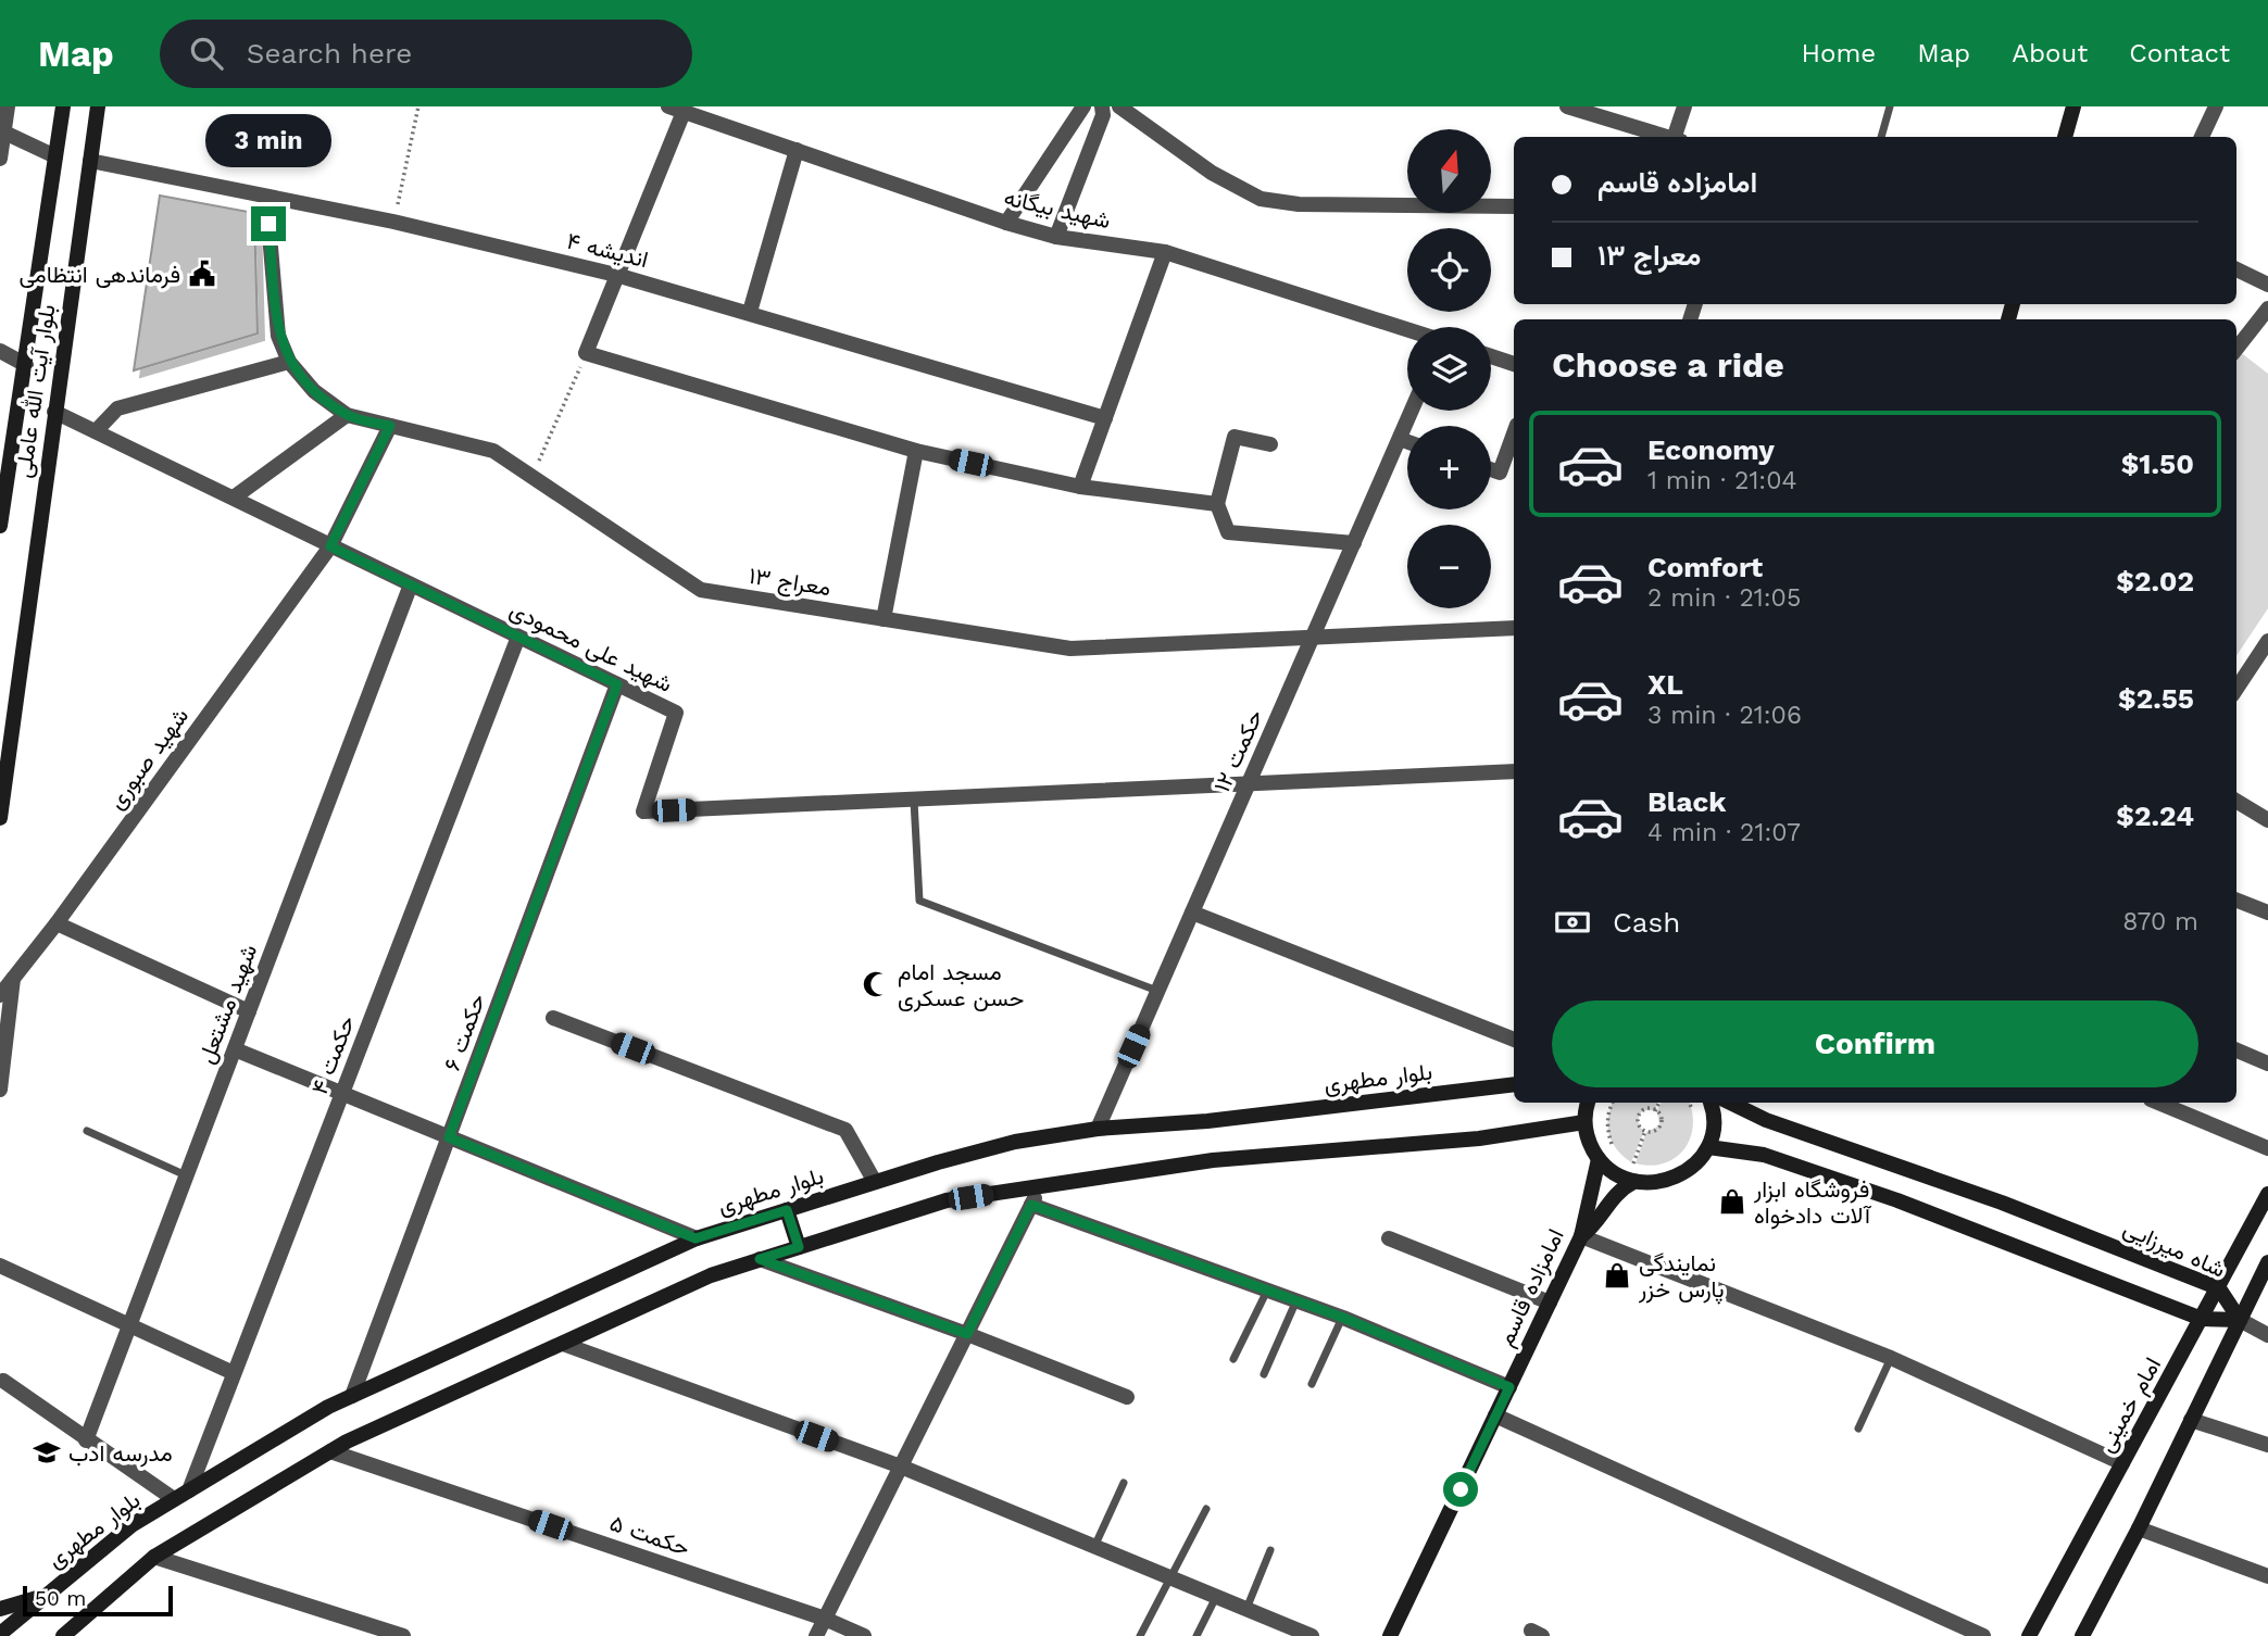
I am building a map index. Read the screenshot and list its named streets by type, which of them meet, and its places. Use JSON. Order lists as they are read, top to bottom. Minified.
{"streets":{"street":["شهید بیگانه","اندیشه ۴","بلوار آیت‌ الله عاملی","معراج ۱۳","شهید علی محمودی","حکمت ۱۲","شهید صبوری","شهید مشتعل","حکمت ۶","حکمت ۴","بلوار مطهری","شاه میرزایی","امامزاده قاسم","امام خمینی","حکمت ۵"]},"crossings":[["اندیشه ۴","بلوار آیت‌ الله عاملی"],["اندیشه ۴","معراج ۱۳"],["بلوار آیت‌ الله عاملی","شهید علی محمودی"],["معراج ۱۳","حکمت ۱۲"],["معراج ۱۳","شهید صبوری"],["شهید علی محمودی","حکمت ۱۲"],["شهید علی محمودی","شهید صبوری"],["شهید علی محمودی","شهید مشتعل"],["شهید علی محمودی","حکمت ۶"],["شهید علی محمودی","حکمت ۴"],["حکمت ۱۲","بلوار مطهری"],["حکمت ۶","بلوار مطهری"],["حکمت ۴","بلوار مطهری"],["شاه میرزایی","امام خمینی"]],"places":{"public building":["فرماندهی انتظامی"],"mosque":["مسجد امام حسن عسکری"],"shop":["فروشگاه ابزار آلات دادخواه","نمایندگی پارس خزر"],"school or university":["مدرسه ادب"]},"scale_bar":"50 m","north":"top","page":{"header":"Map","search":"Search here","nav":["Home","Map","About","Contact"],"bubble":"3 min","map_buttons":["+","−"],"banner":["امامزاده قاسم","معراج ۱۳"],"heading":"Choose a ride","list":[{"name":"Economy","note":"1 min · 21:04","value":"$1.50"},{"name":"Comfort","note":"2 min · 21:05","value":"$2.02"},{"name":"XL","note":"3 min · 21:06","value":"$2.55"},{"name":"Black","note":"4 min · 21:07","value":"$2.24"}],"pay":["Cash","870 m"],"buttons":"Confirm","scale":"50 m"}}
